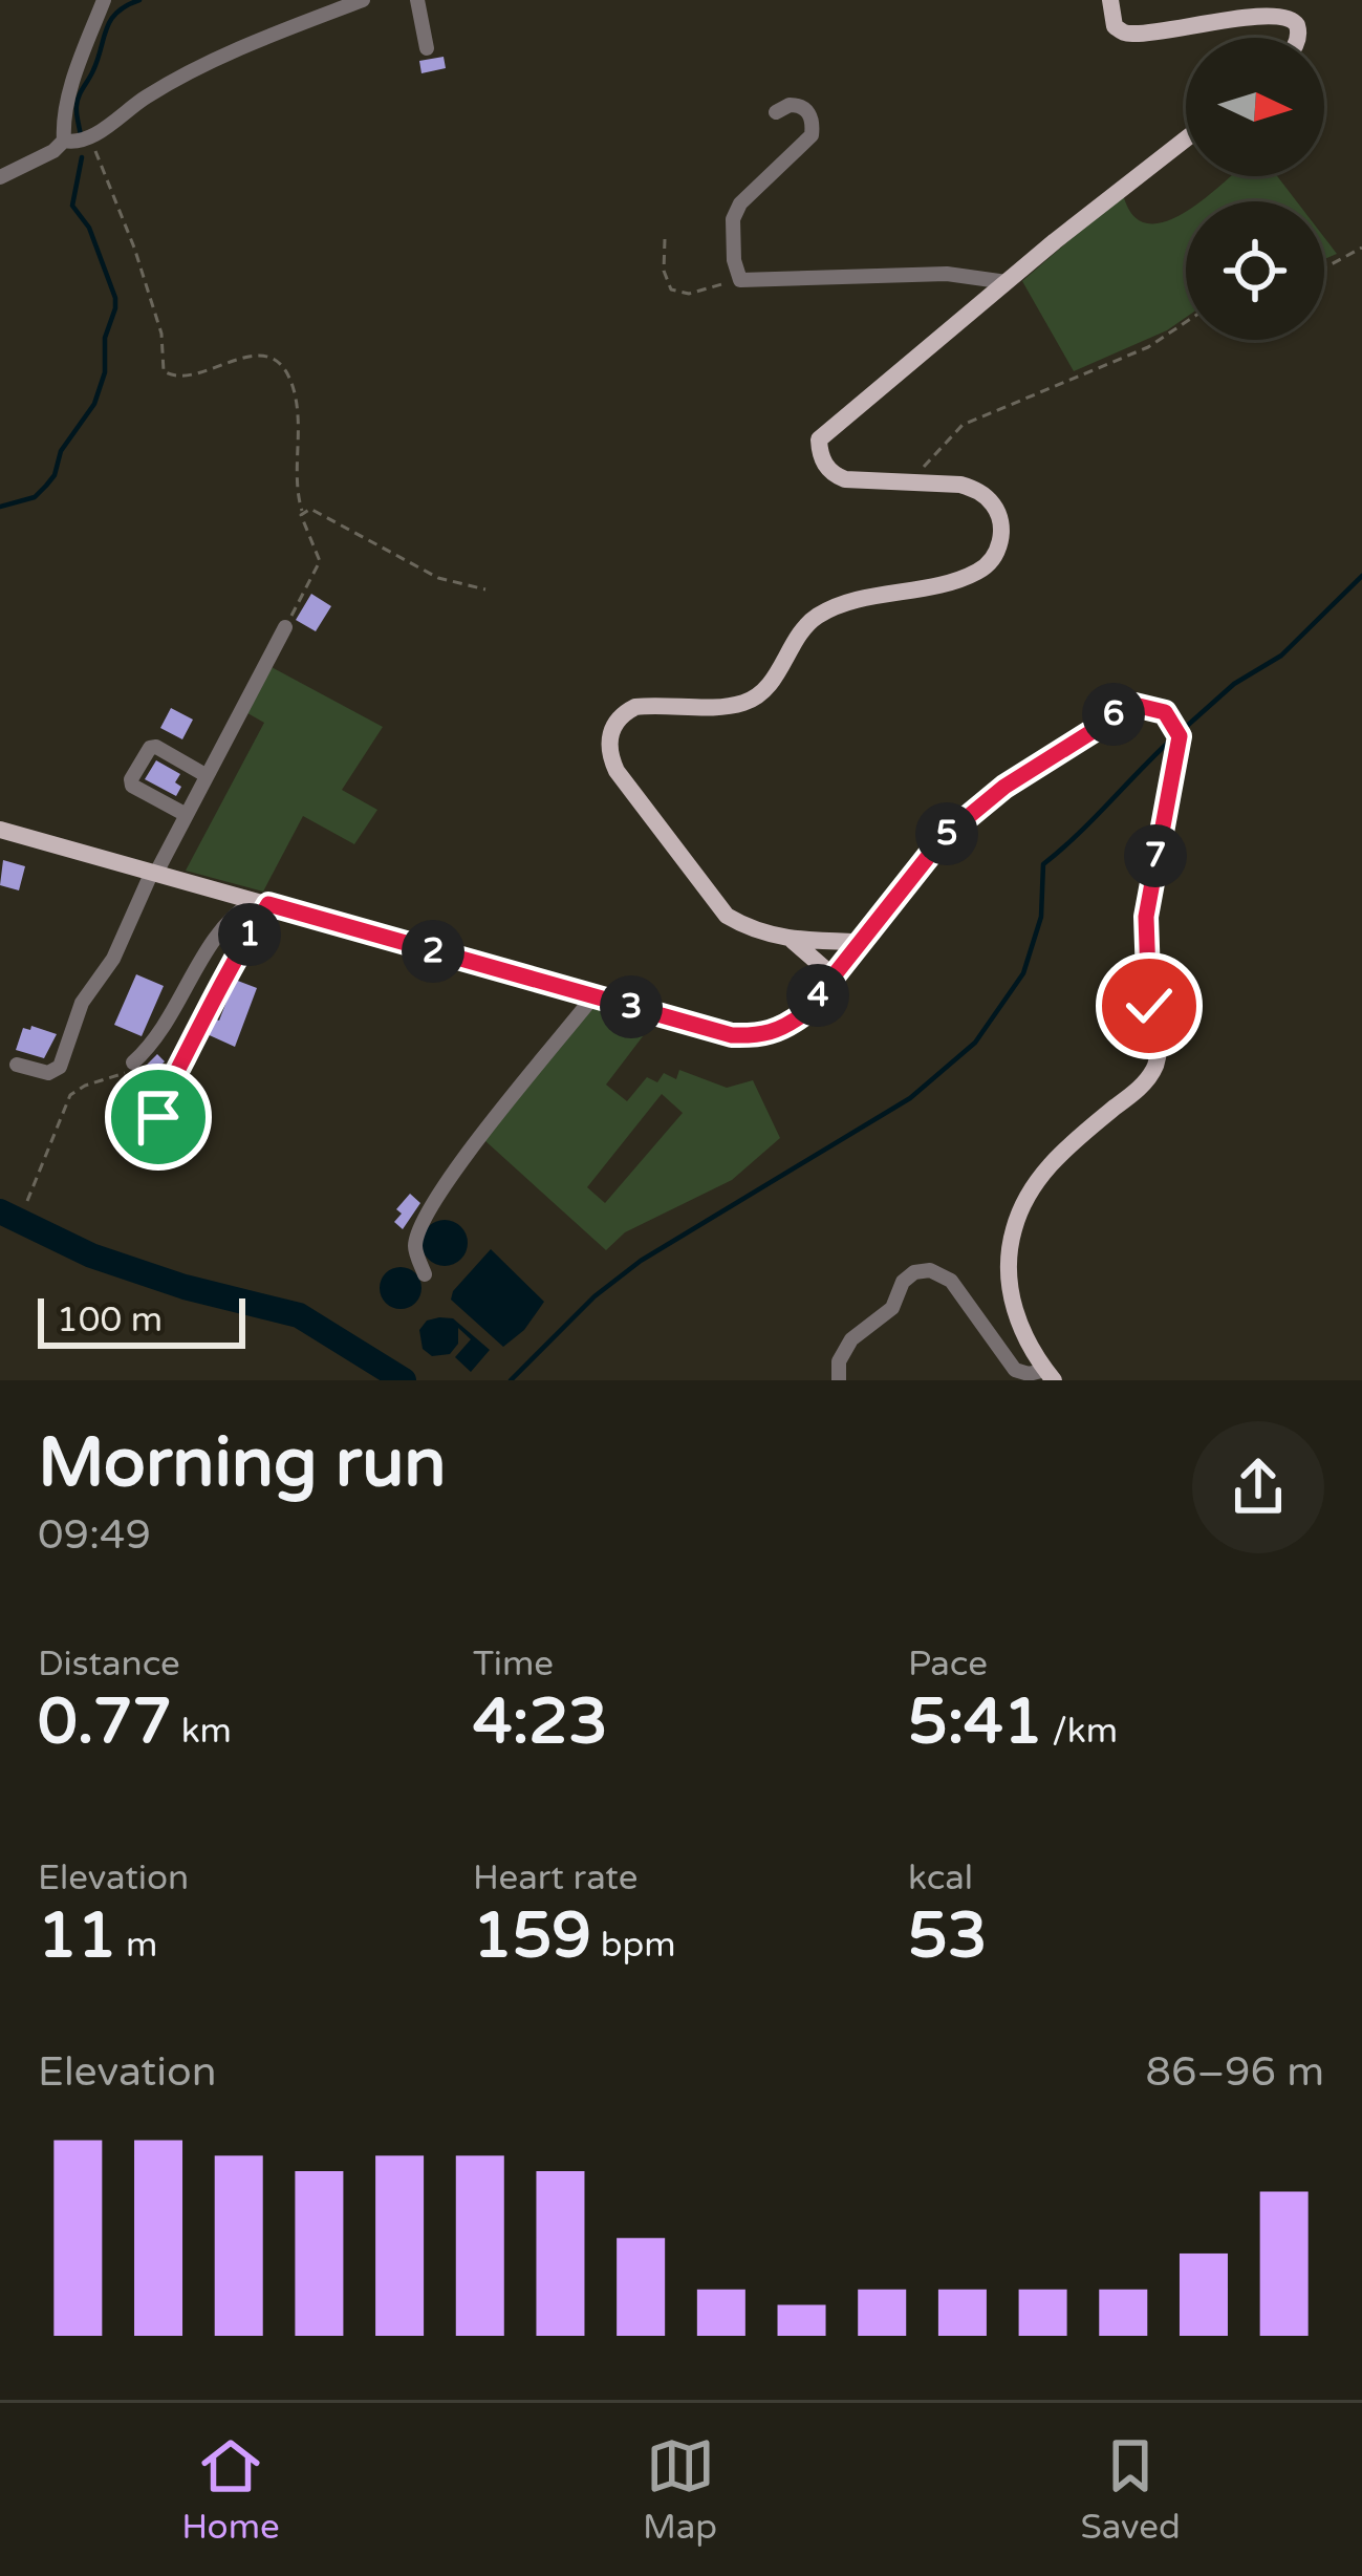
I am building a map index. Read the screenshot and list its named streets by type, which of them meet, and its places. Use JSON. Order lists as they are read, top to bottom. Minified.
{"scale_bar":"100 m","north":"right","page":{"pins":["6","5","7","1","2","4","3"],"scale":"100 m","heading":["Morning run","09:49"],"stats":[["Distance","0.77 km"],["Time","4:23"],["Pace","5:41 /km"],["Elevation","11 m"],["Heart rate","159 bpm"],["kcal","53"]],"chart":["Elevation","86–96 m"],"tabs":["Home","Map","Saved"]}}
